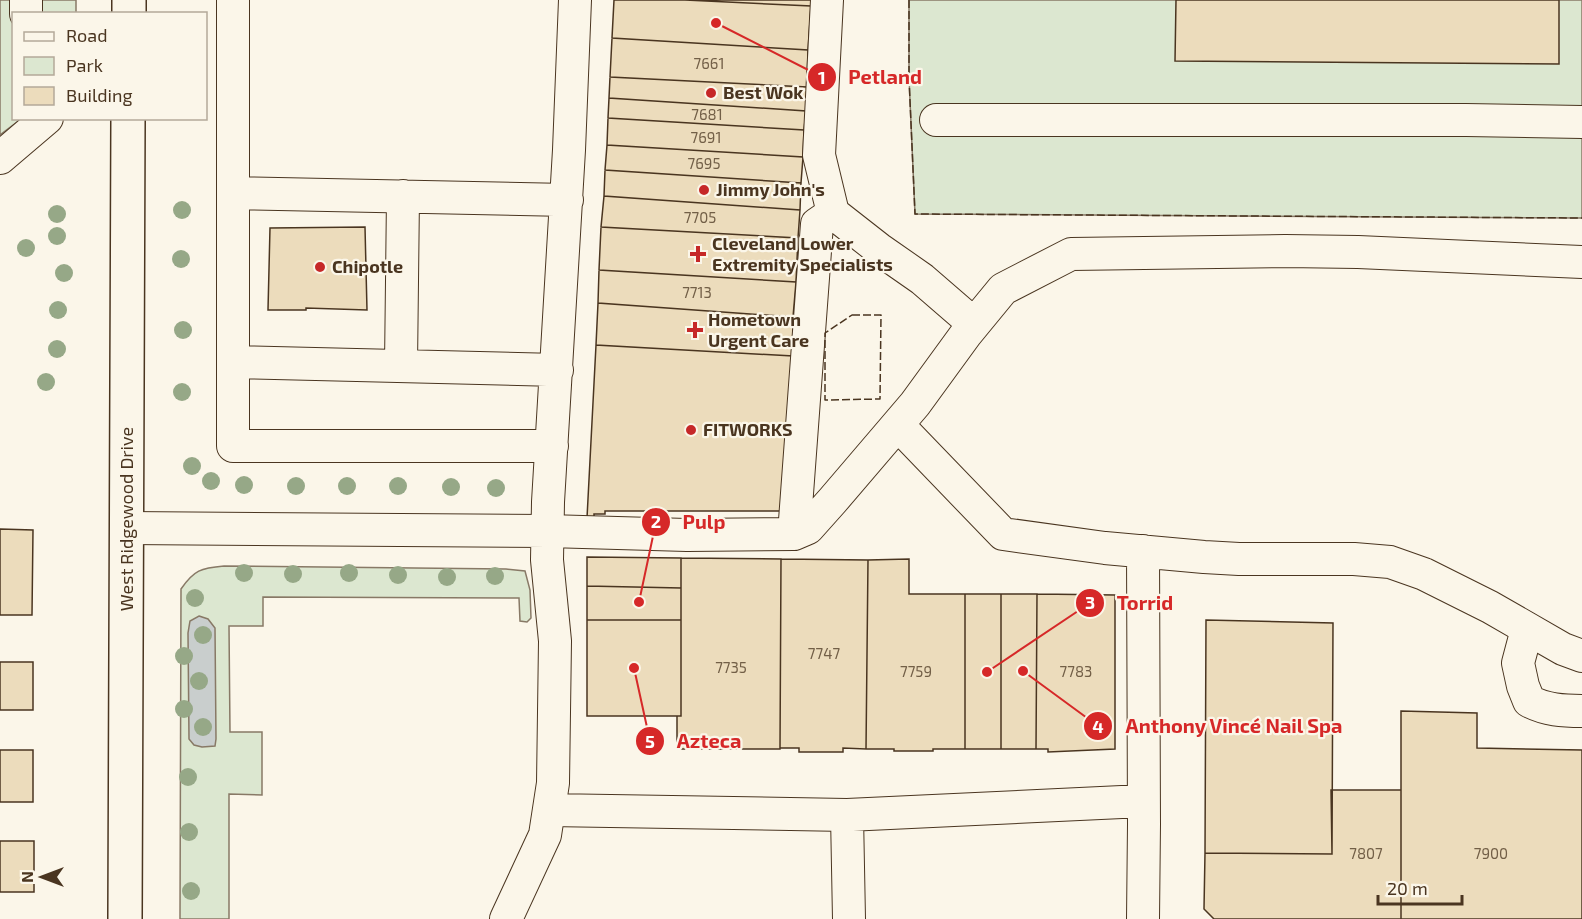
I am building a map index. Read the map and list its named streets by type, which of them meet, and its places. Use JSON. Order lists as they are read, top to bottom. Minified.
{"streets":{"main road":["West Ridgewood Drive"]},"places":{"other":["Petland","Best Wok","Jimmy John's","Chipotle","FITWORKS","Pulp","Azteca","Anthony Vincé Nail Spa","Torrid"],"health":["Cleveland Lower Extremity Specialists","Hometown Urgent Care"]},"house_numbers":["7661","7681","7691","7695","7705","7713","7747","7735","7759","7783","7807","7900"],"legend":["Road","Park","Building"],"scale_bar":"20 m","north":"left"}
